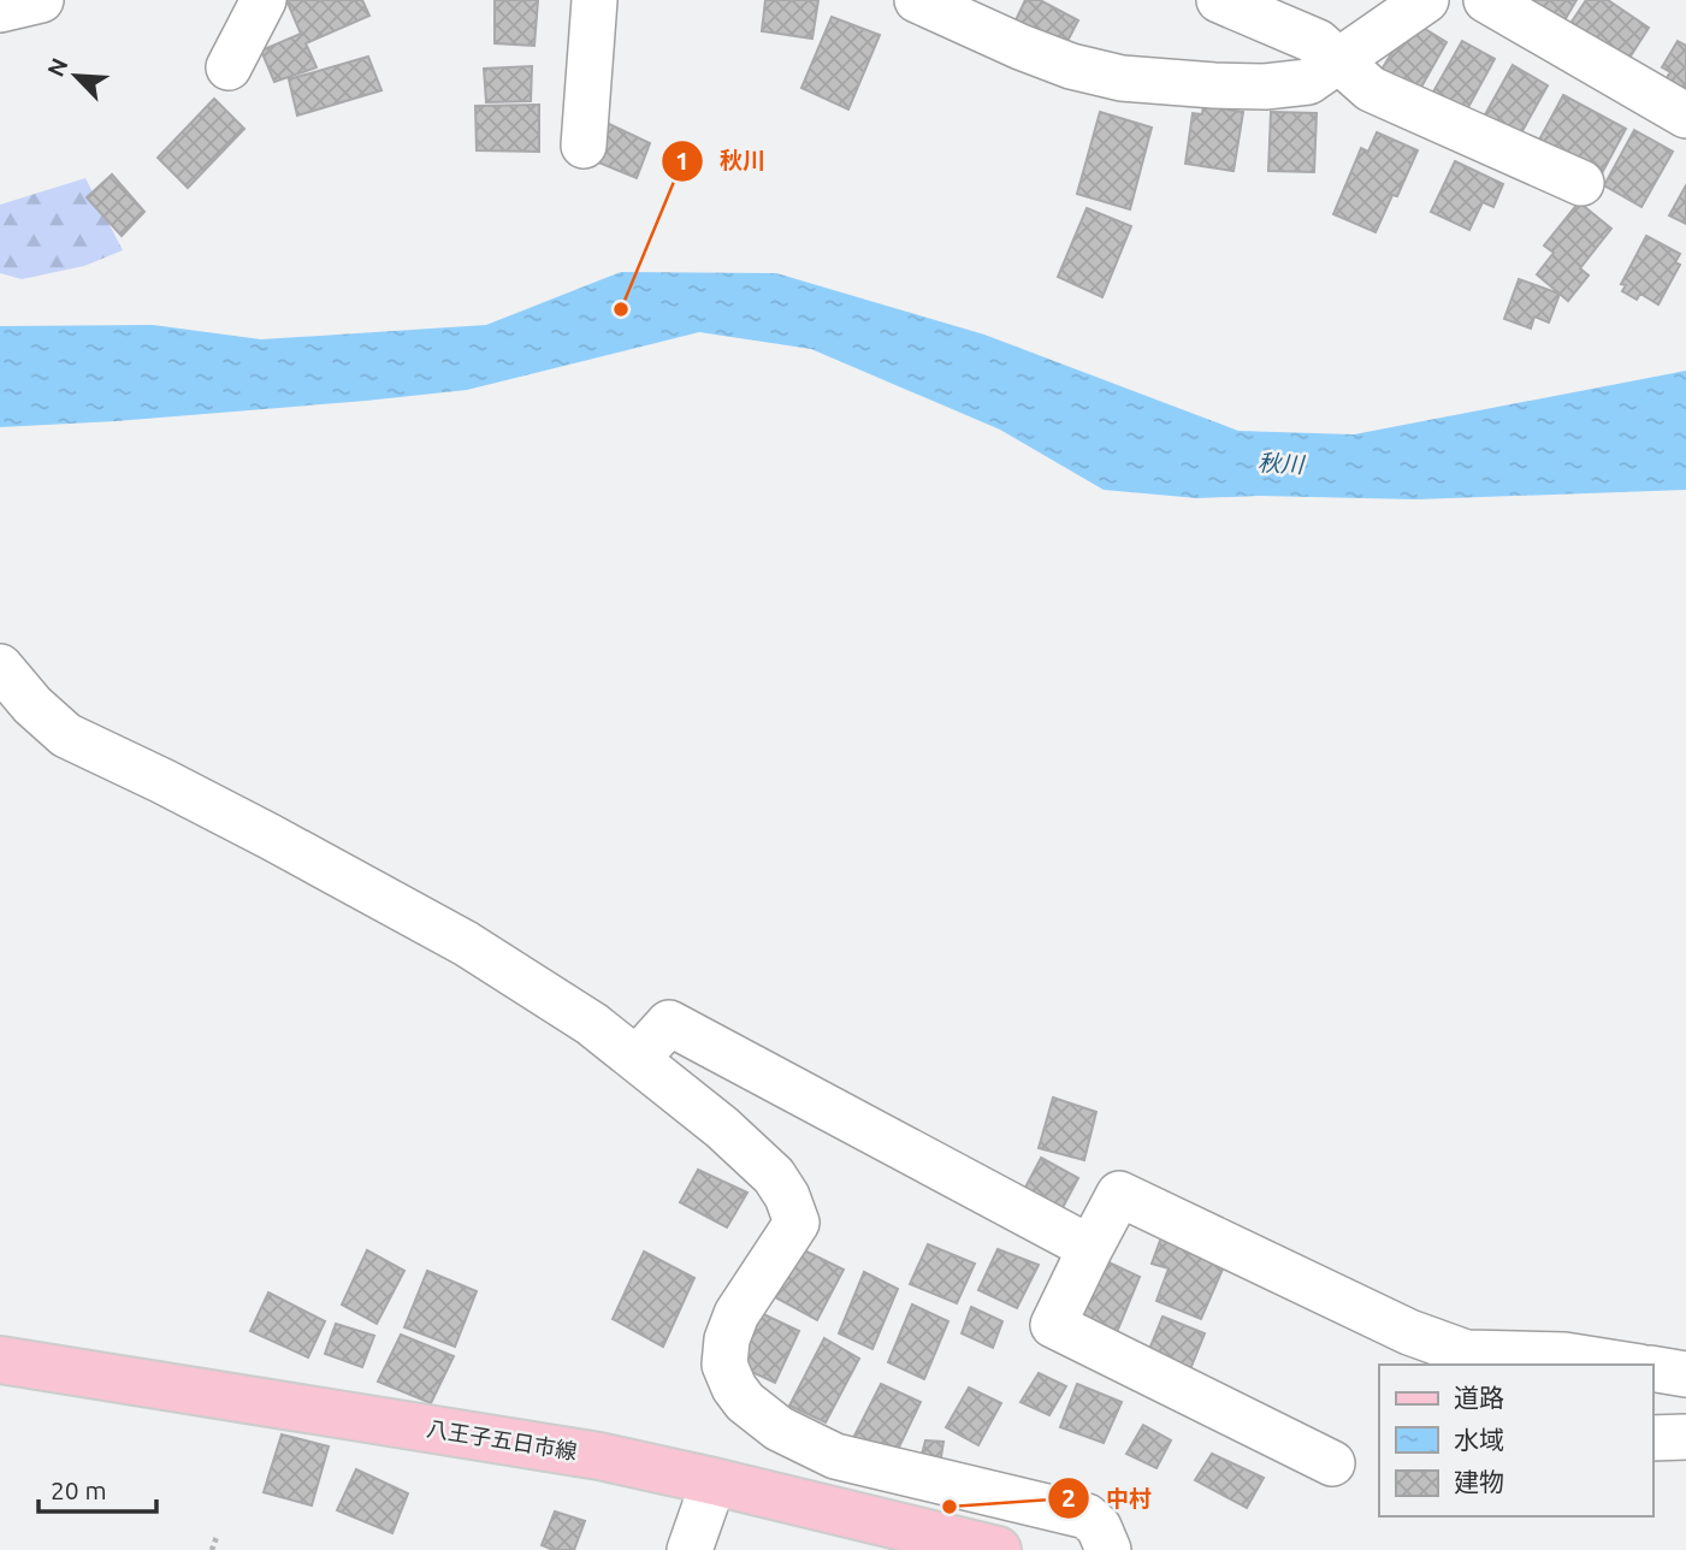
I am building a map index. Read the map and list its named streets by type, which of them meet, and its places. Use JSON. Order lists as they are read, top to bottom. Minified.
{"streets":{"main road":["八王子五日市線"]},"water":["秋川"],"places":["秋川","中村"],"legend":["道路","水域","建物"],"scale_bar":"20 m","north":"top left"}
